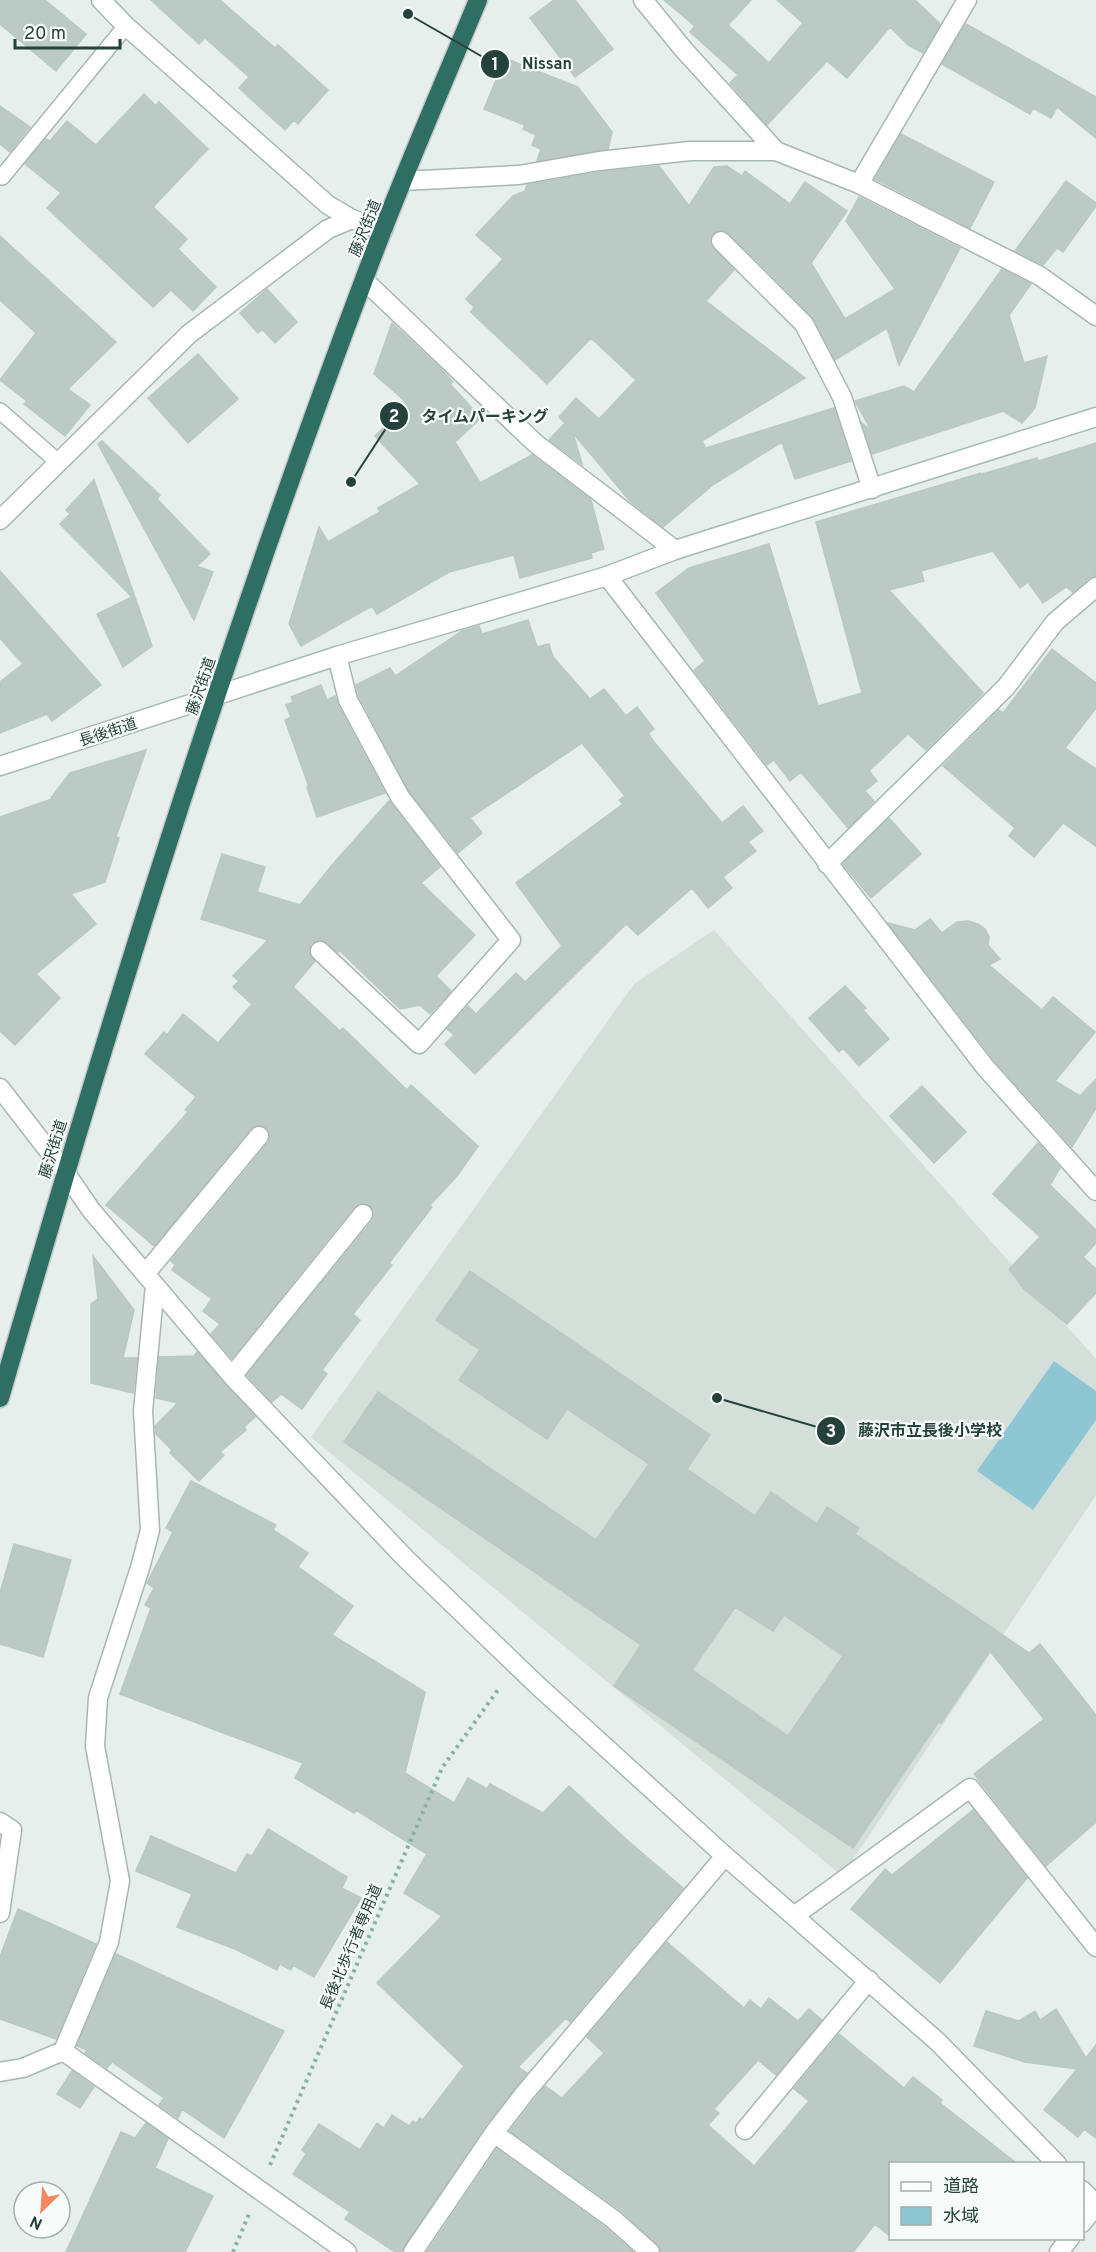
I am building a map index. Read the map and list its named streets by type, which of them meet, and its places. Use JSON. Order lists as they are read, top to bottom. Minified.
{"streets":{"highway":["藤沢街道"],"street":["長後街道"],"path":["長後北歩行者専用道"]},"crossings":[["藤沢街道","長後街道"]],"places":["Nissan","タイムパーキング","藤沢市立長後小学校"],"legend":["道路","水域"],"scale_bar":"20 m","north":"bottom left"}
